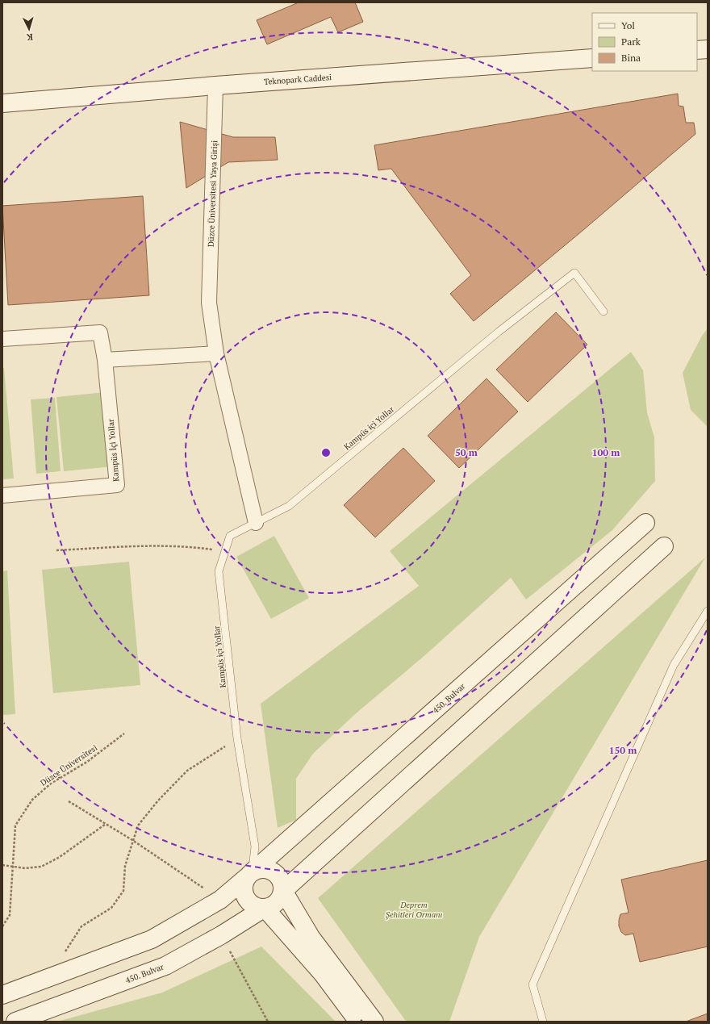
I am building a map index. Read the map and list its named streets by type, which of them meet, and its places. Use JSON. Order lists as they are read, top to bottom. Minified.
{"streets":{"street":["Teknopark Caddesi","Düzce Üniversitesi Yaya Girişi","Kampüs İçi Yollar","450. Bulvar"],"lane":["Kampüs içi Yollar"],"path":["Düzce Üniversitesi"]},"crossings":[["Teknopark Caddesi","Düzce Üniversitesi Yaya Girişi"],["Düzce Üniversitesi Yaya Girişi","Kampüs içi Yollar"],["Kampüs içi Yollar","450. Bulvar"]],"parks":["Deprem Şehitleri Ormanı"],"legend":["Yol","Park","Bina"],"north":"bottom","rings":["50 m","100 m","150 m"]}
